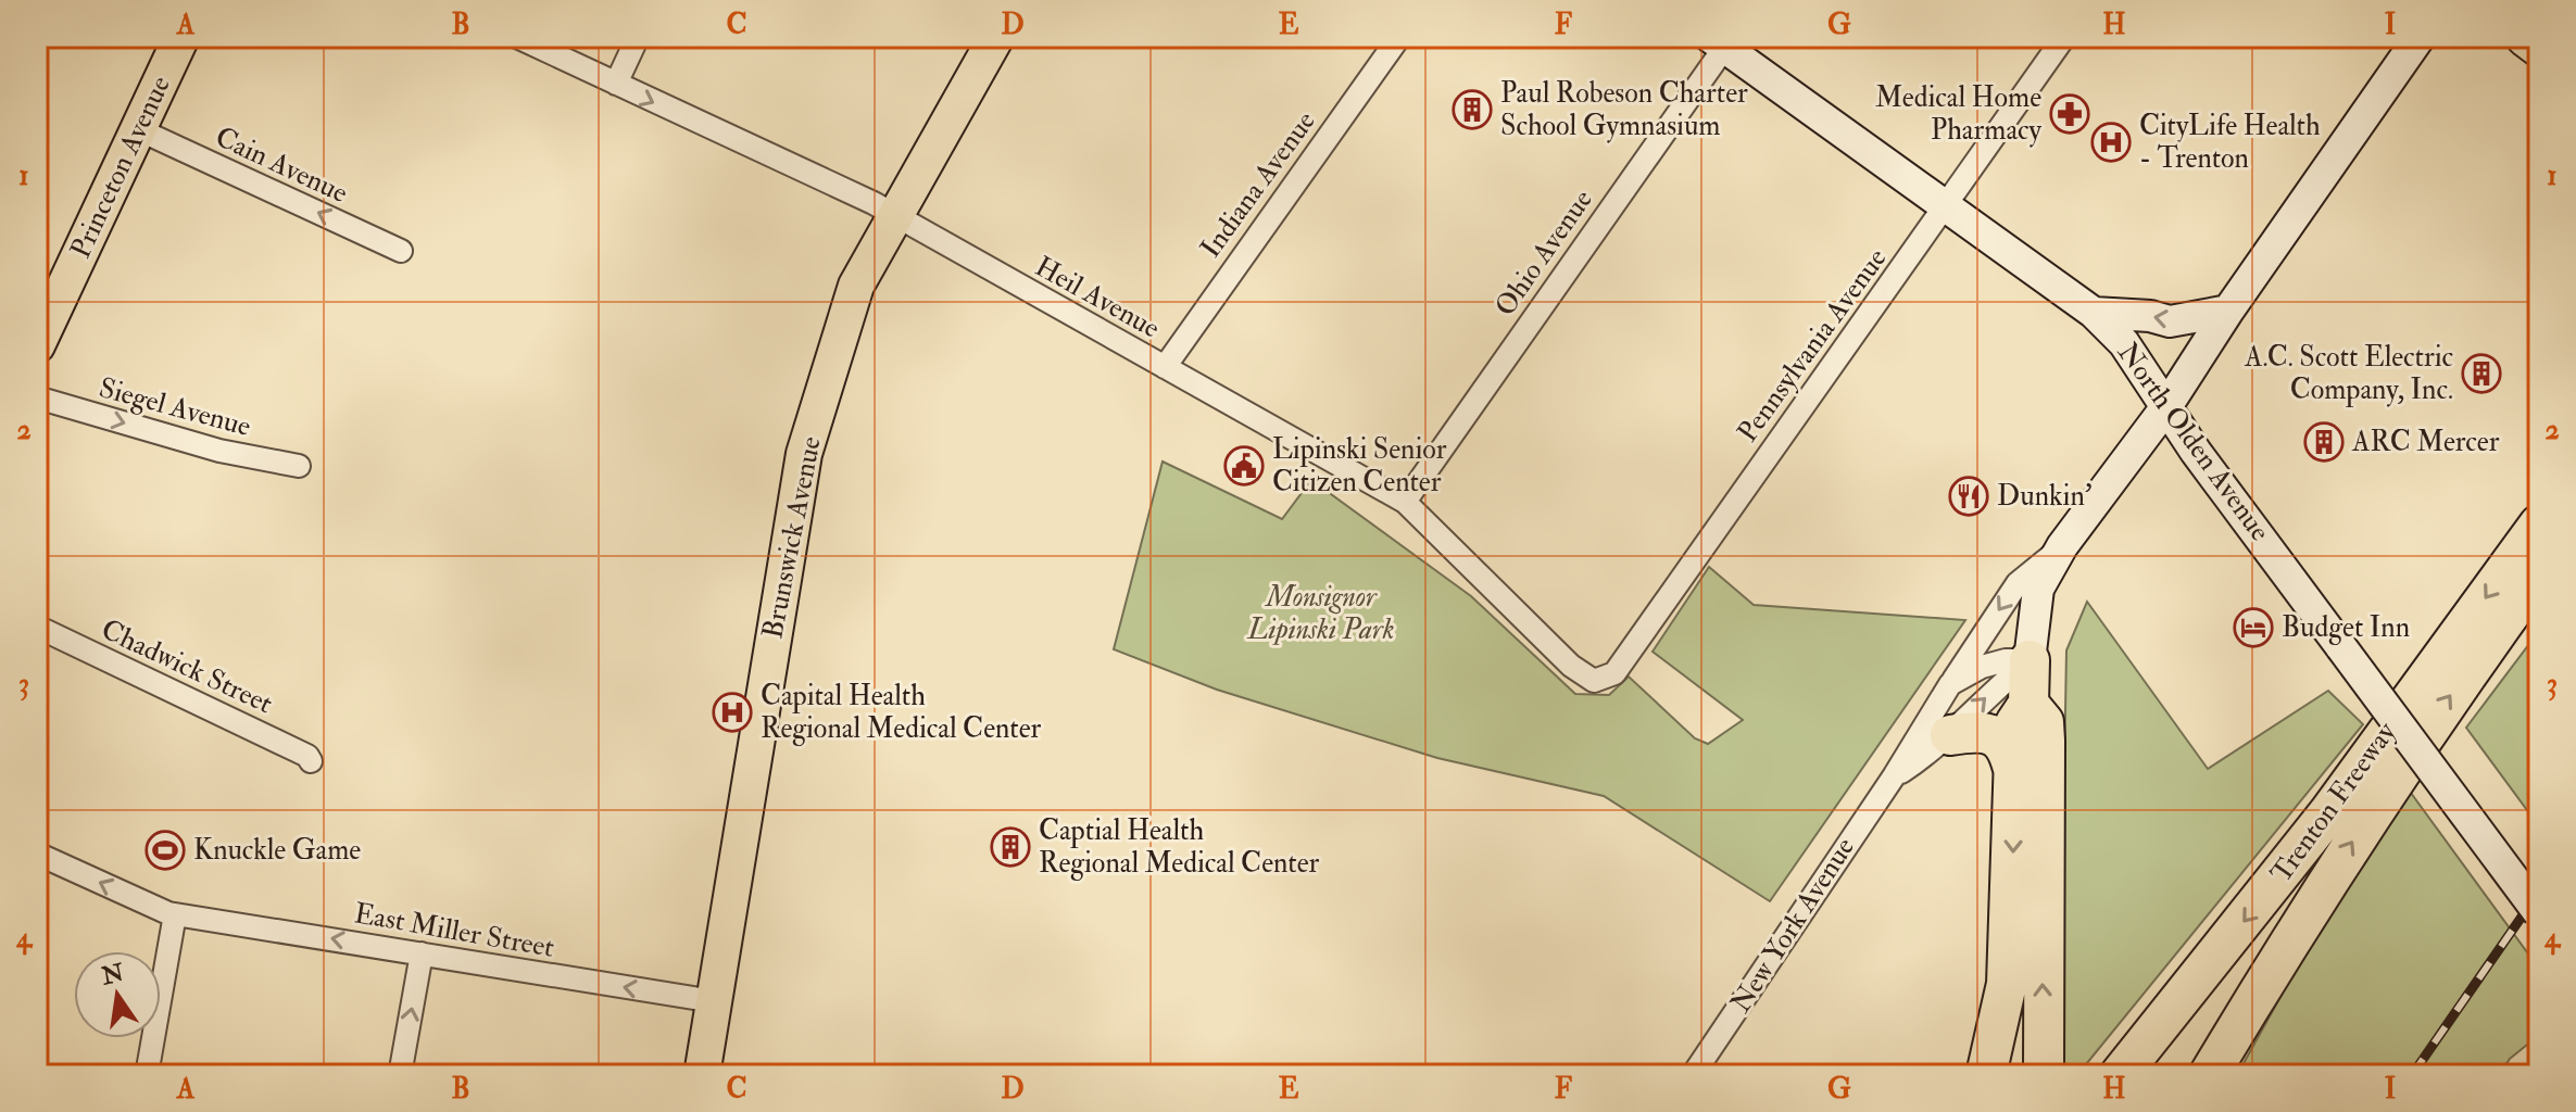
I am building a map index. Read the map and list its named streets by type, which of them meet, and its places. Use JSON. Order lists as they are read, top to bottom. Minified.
{"streets":{"highway":["Trenton Freeway"],"main road":["Princeton Avenue","North Olden Avenue","Brunswick Avenue"],"street":["Cain Avenue","Indiana Avenue","Ohio Avenue","Heil Avenue","Pennsylvania Avenue","Siegel Avenue","Chadwick Street","New York Avenue","East Miller Street"]},"crossings":[["Cain Avenue","Princeton Avenue"],["Indiana Avenue","Heil Avenue"],["Ohio Avenue","Heil Avenue"],["Ohio Avenue","North Olden Avenue"],["Heil Avenue","Pennsylvania Avenue"],["Heil Avenue","Brunswick Avenue"],["Pennsylvania Avenue","North Olden Avenue"],["Brunswick Avenue","East Miller Street"]],"one_way":["Cain Avenue","Siegel Avenue","East Miller Street"],"parks":["Monsignor Lipinski Park"],"places":{"building":["Paul Robeson Charter School Gymnasium","A.C. Scott Electric Company, Inc.","ARC Mercer","Captial Health Regional Medical Center"],"pharmacy":["Medical Home Pharmacy"],"hospital":["CityLife Health - Trenton","Capital Health Regional Medical Center"],"public building":["Lipinski Senior Citizen Center"],"restaurant":["Dunkin'"],"hotel":["Budget Inn"],"sports":["Knuckle Game"]},"north":"top","grid":{"columns":["A","B","C","D","E","F","G","H","I"],"rows":["1","2","3","4"]}}
